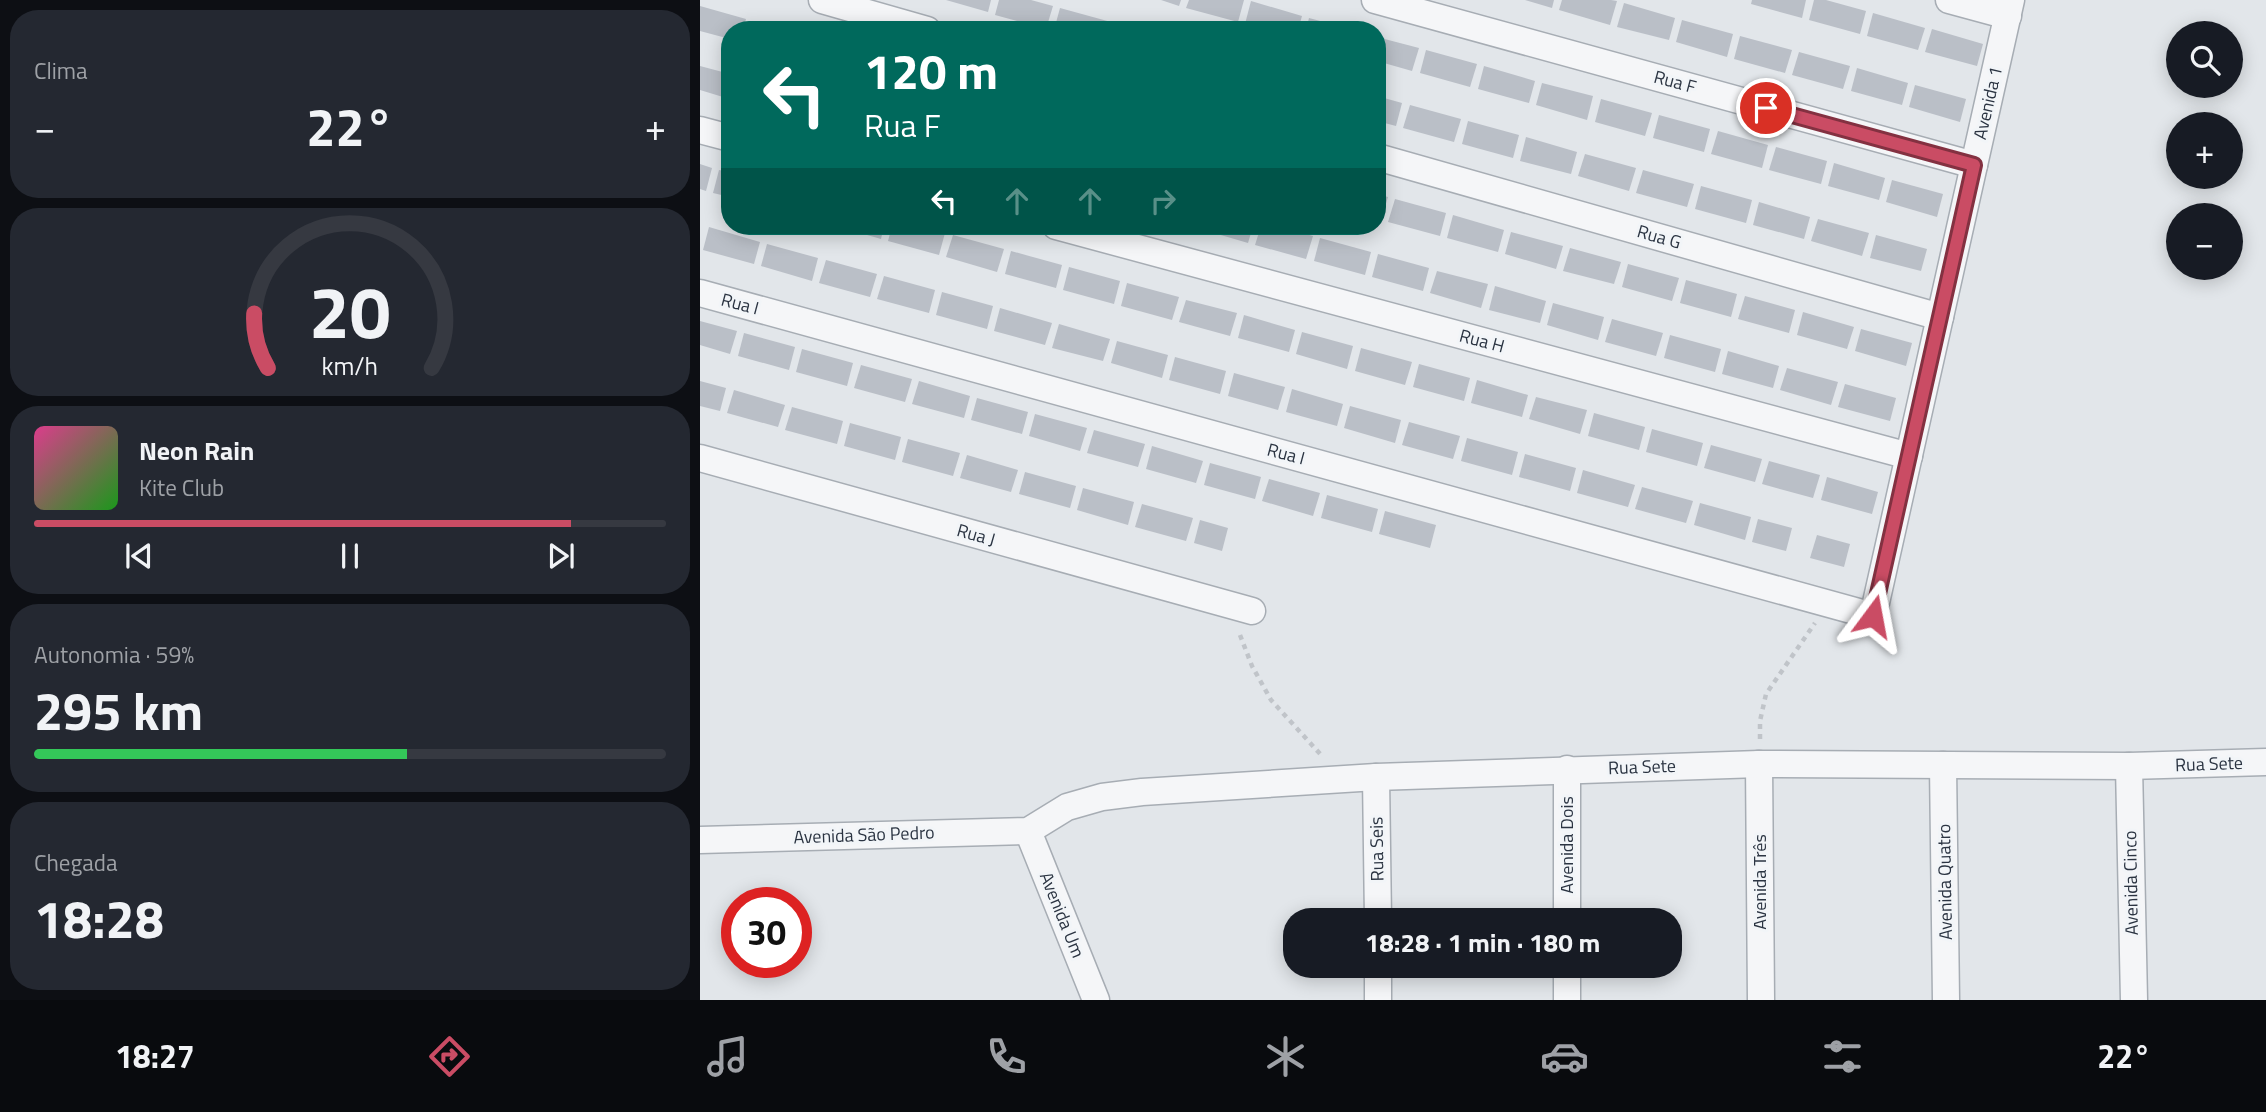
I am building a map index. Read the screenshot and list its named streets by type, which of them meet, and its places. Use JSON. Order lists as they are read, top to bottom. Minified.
{"streets":{"street":["Rua F","Avenida 1","Rua G","Rua I","Rua H","Rua J","Rua Sete","Avenida São Pedro","Avenida Dois","Rua Seis","Avenida Três","Avenida Quatro","Avenida Cinco","Avenida Um"]},"crossings":[["Rua F","Avenida 1"],["Avenida 1","Rua G"],["Avenida 1","Rua I"],["Avenida 1","Rua H"],["Rua Sete","Avenida São Pedro"],["Rua Sete","Avenida Dois"],["Rua Sete","Rua Seis"],["Rua Sete","Avenida Três"],["Rua Sete","Avenida Quatro"],["Rua Sete","Avenida Cinco"],["Rua Sete","Avenida Um"],["Avenida São Pedro","Avenida Um"]],"page":{"tile":["Clima",["Autonomia · 59%","295 km"],["Chegada","18:28"]],"map_buttons":["+","−"],"turn":["120 m","Rua F"],"heat":["−","22°","+"],"song":["Neon Rain","Kite Club"],"limit":"30","trip":"18:28 · 1 min · 180 m","tabs":["18:27","22°"],"gauge":["20","km/h"]}}
